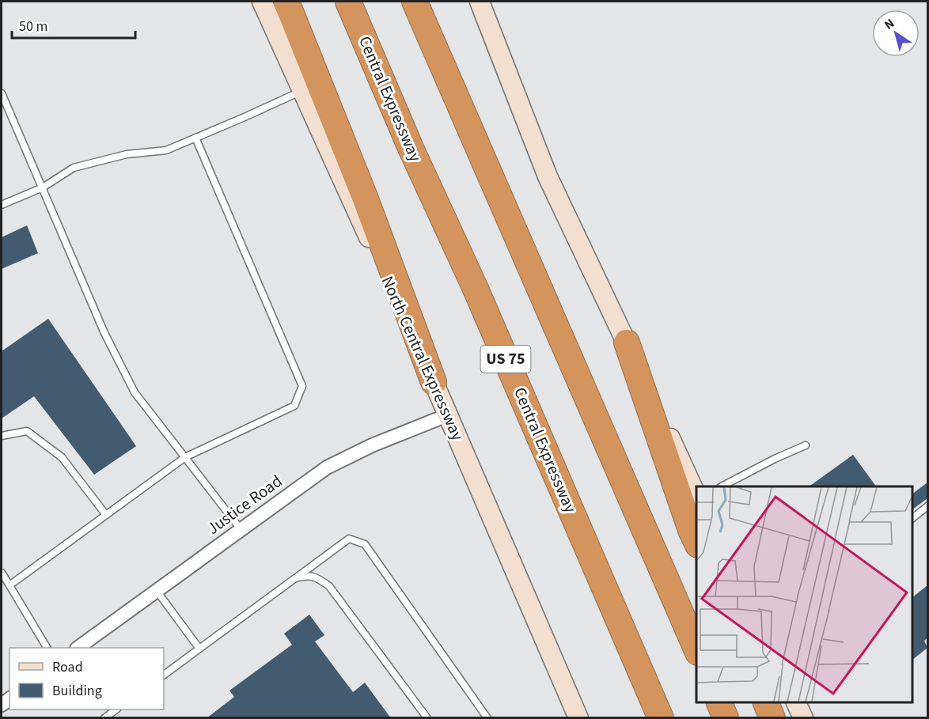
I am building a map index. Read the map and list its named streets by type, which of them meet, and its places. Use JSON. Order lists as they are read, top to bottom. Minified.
{"streets":{"highway":["Central Expressway","US 75"],"main road":["North Central Expressway"],"street":["Justice Road"]},"crossings":[["North Central Expressway","Justice Road"]],"legend":["Road","Building"],"scale_bar":"50 m","north":"top left"}
